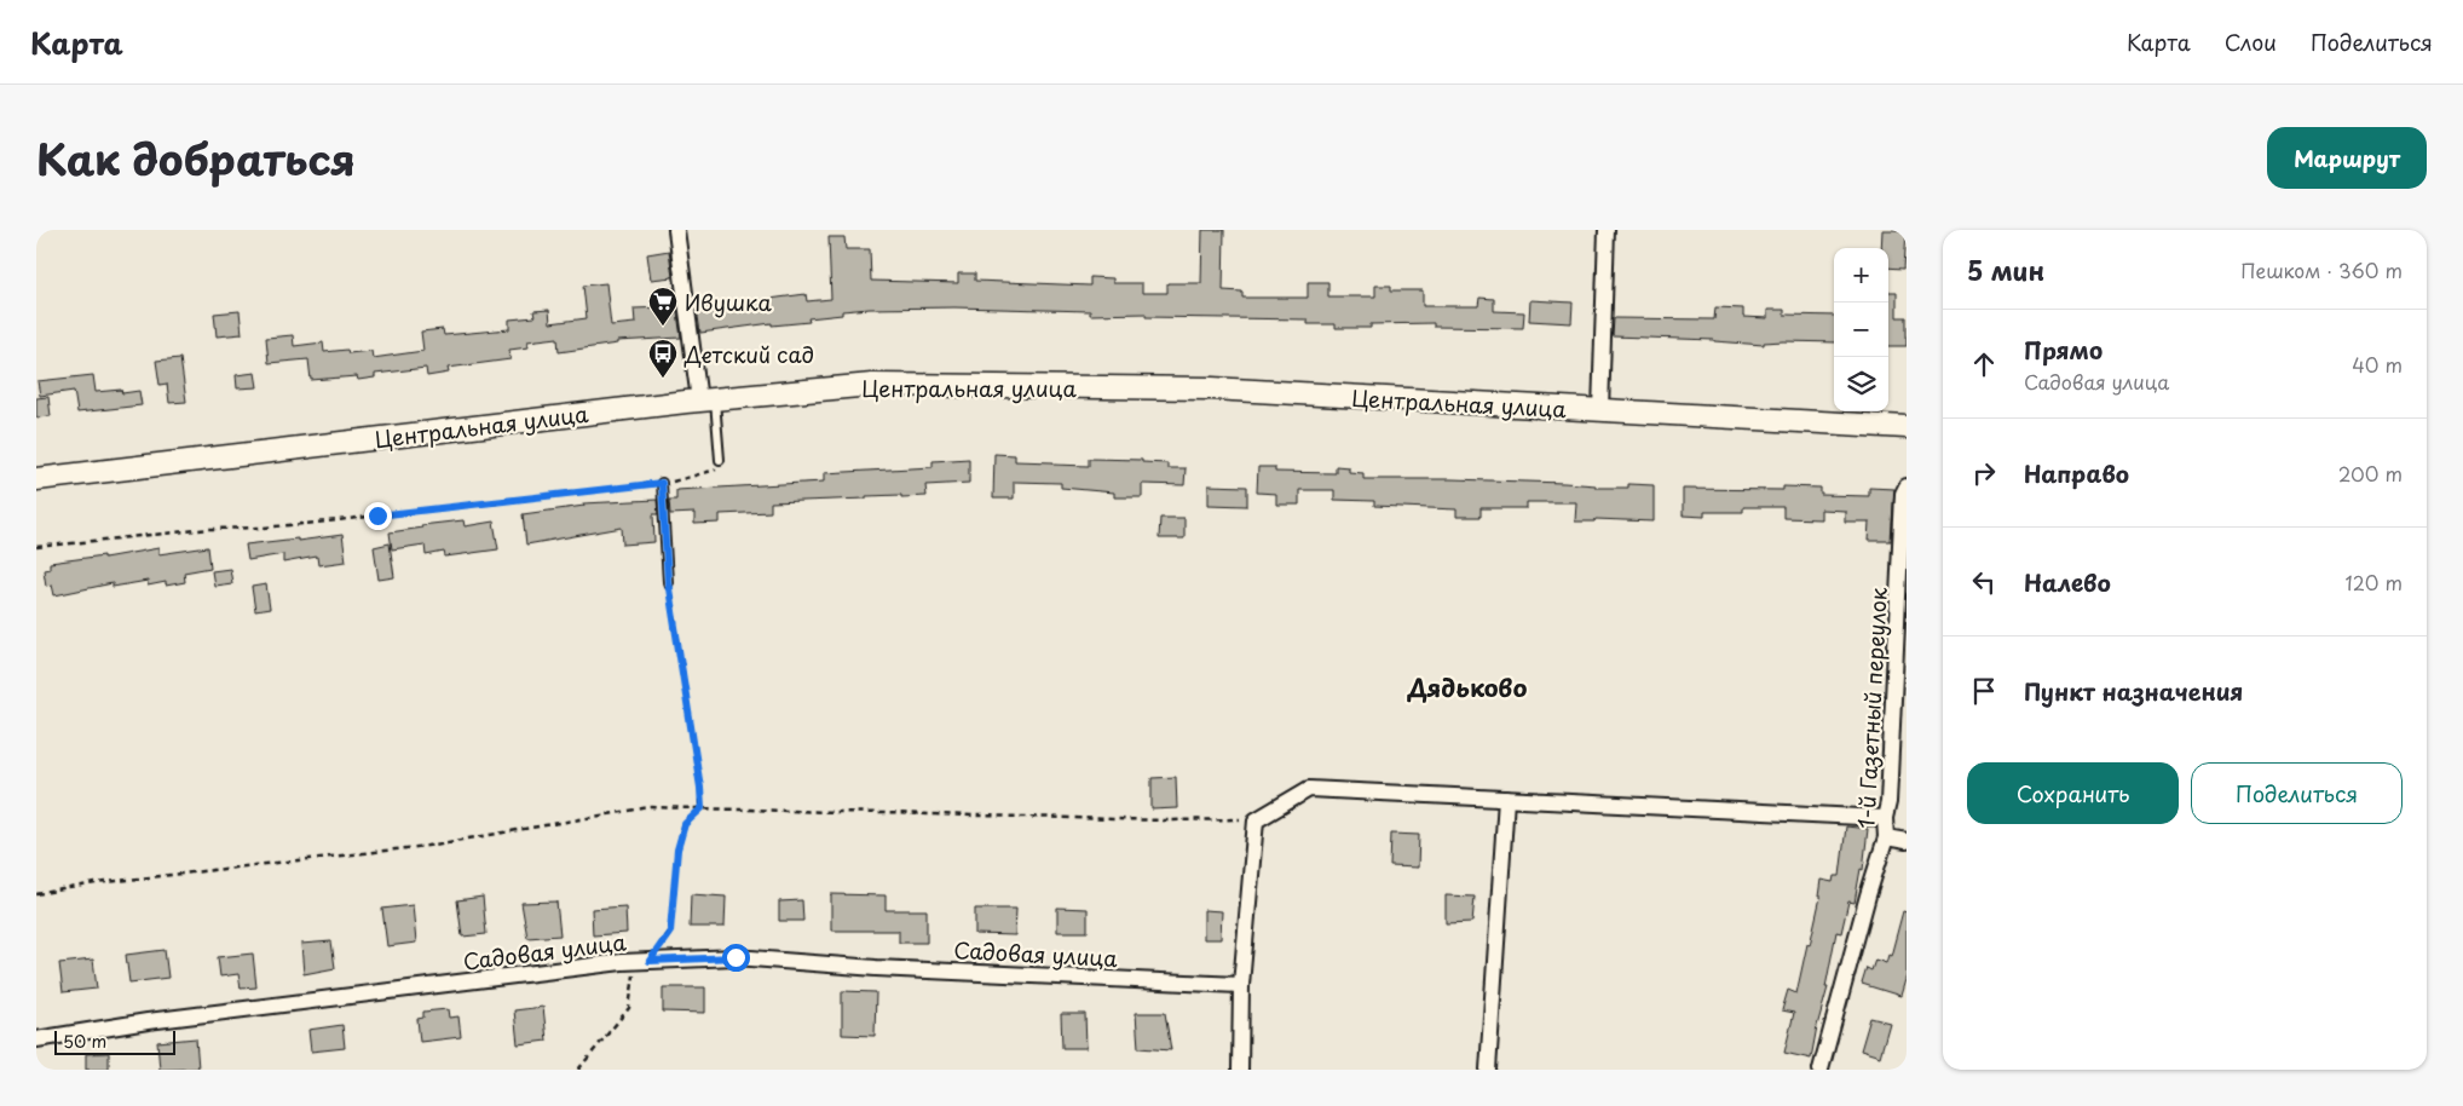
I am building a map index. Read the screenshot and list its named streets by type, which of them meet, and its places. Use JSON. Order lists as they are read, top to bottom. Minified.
{"streets":{"street":["Центральная улица","1-й Газетный переулок","Садовая улица"]},"districts":["Дядьково"],"places":{"supermarket":["Ивушка"],"bus stop":["Детский сад"]},"scale_bar":"50 m","page":{"header":"Карта","nav":["Карта","Слои","Поделиться"],"title":"Как добраться","buttons":["Маршрут",["Сохранить","Поделиться"]],"heading":["5 мин","Пешком · 360 m"],"map_buttons":["+","−"],"list":[["Прямо","Садовая улица","40 m"],["Направо","200 m"],["Налево","120 m"],"Пункт назначения"],"scale":"50 m"}}
